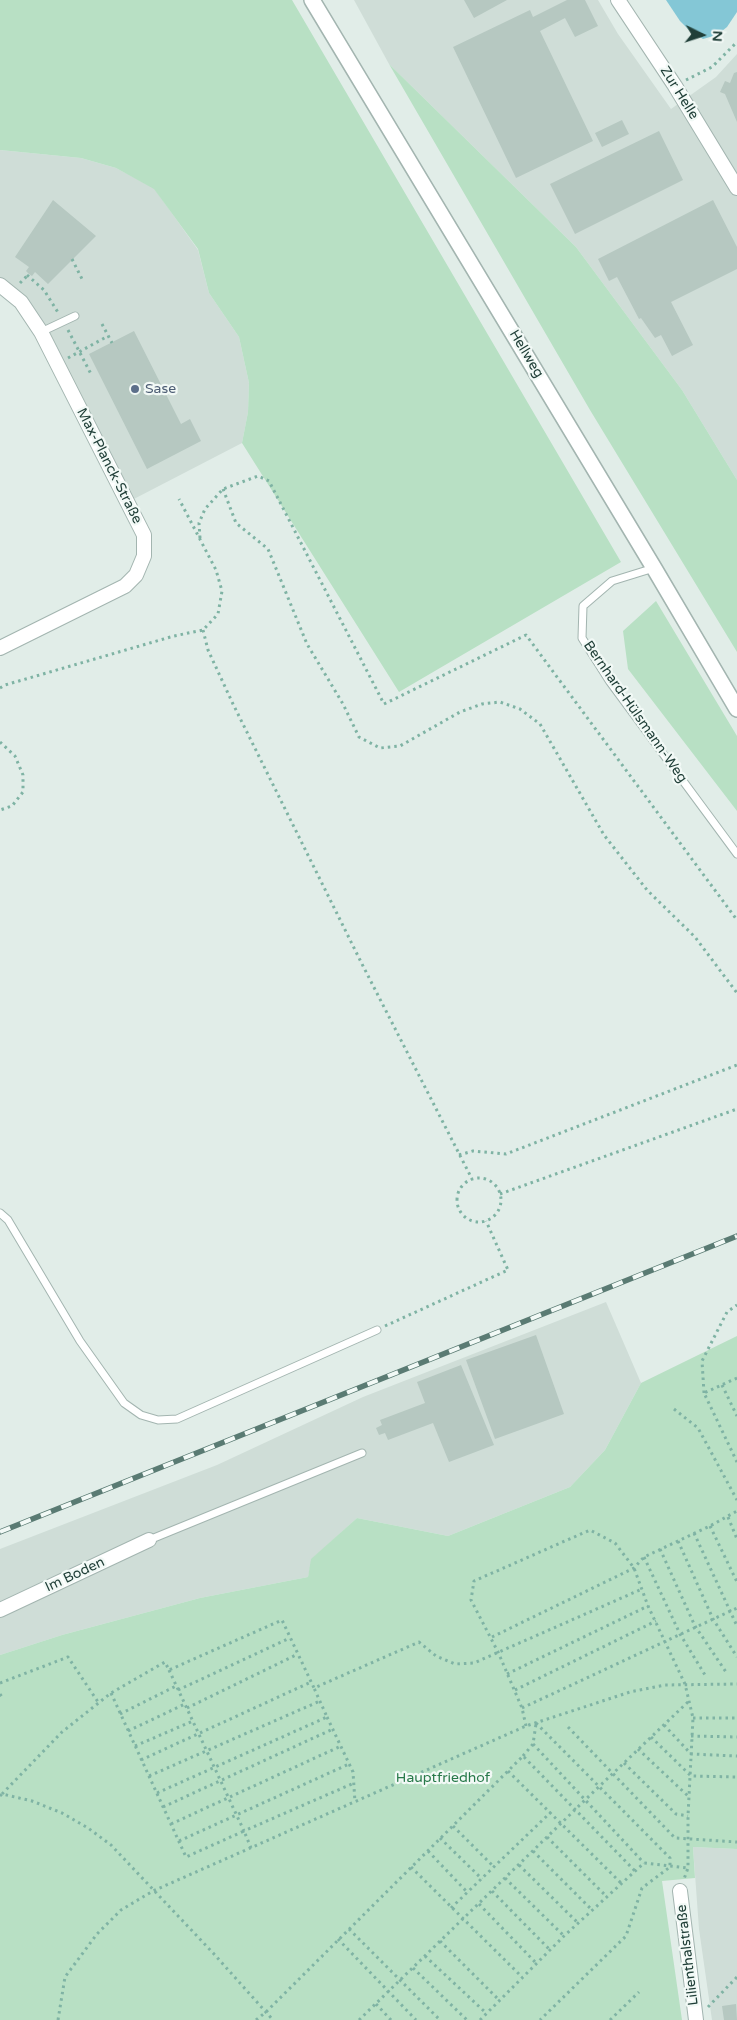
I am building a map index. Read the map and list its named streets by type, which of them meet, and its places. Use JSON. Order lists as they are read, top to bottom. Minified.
{"streets":{"street":["Zur Helle","Hellweg","Max-Planck-Straße","Im Boden","Lilienthalstraße"],"lane":["Bernhard-Hülsmann-Weg"]},"crossings":[["Hellweg","Bernhard-Hülsmann-Weg"]],"parks":["Hauptfriedhof"],"places":["Sase"],"north":"right"}
